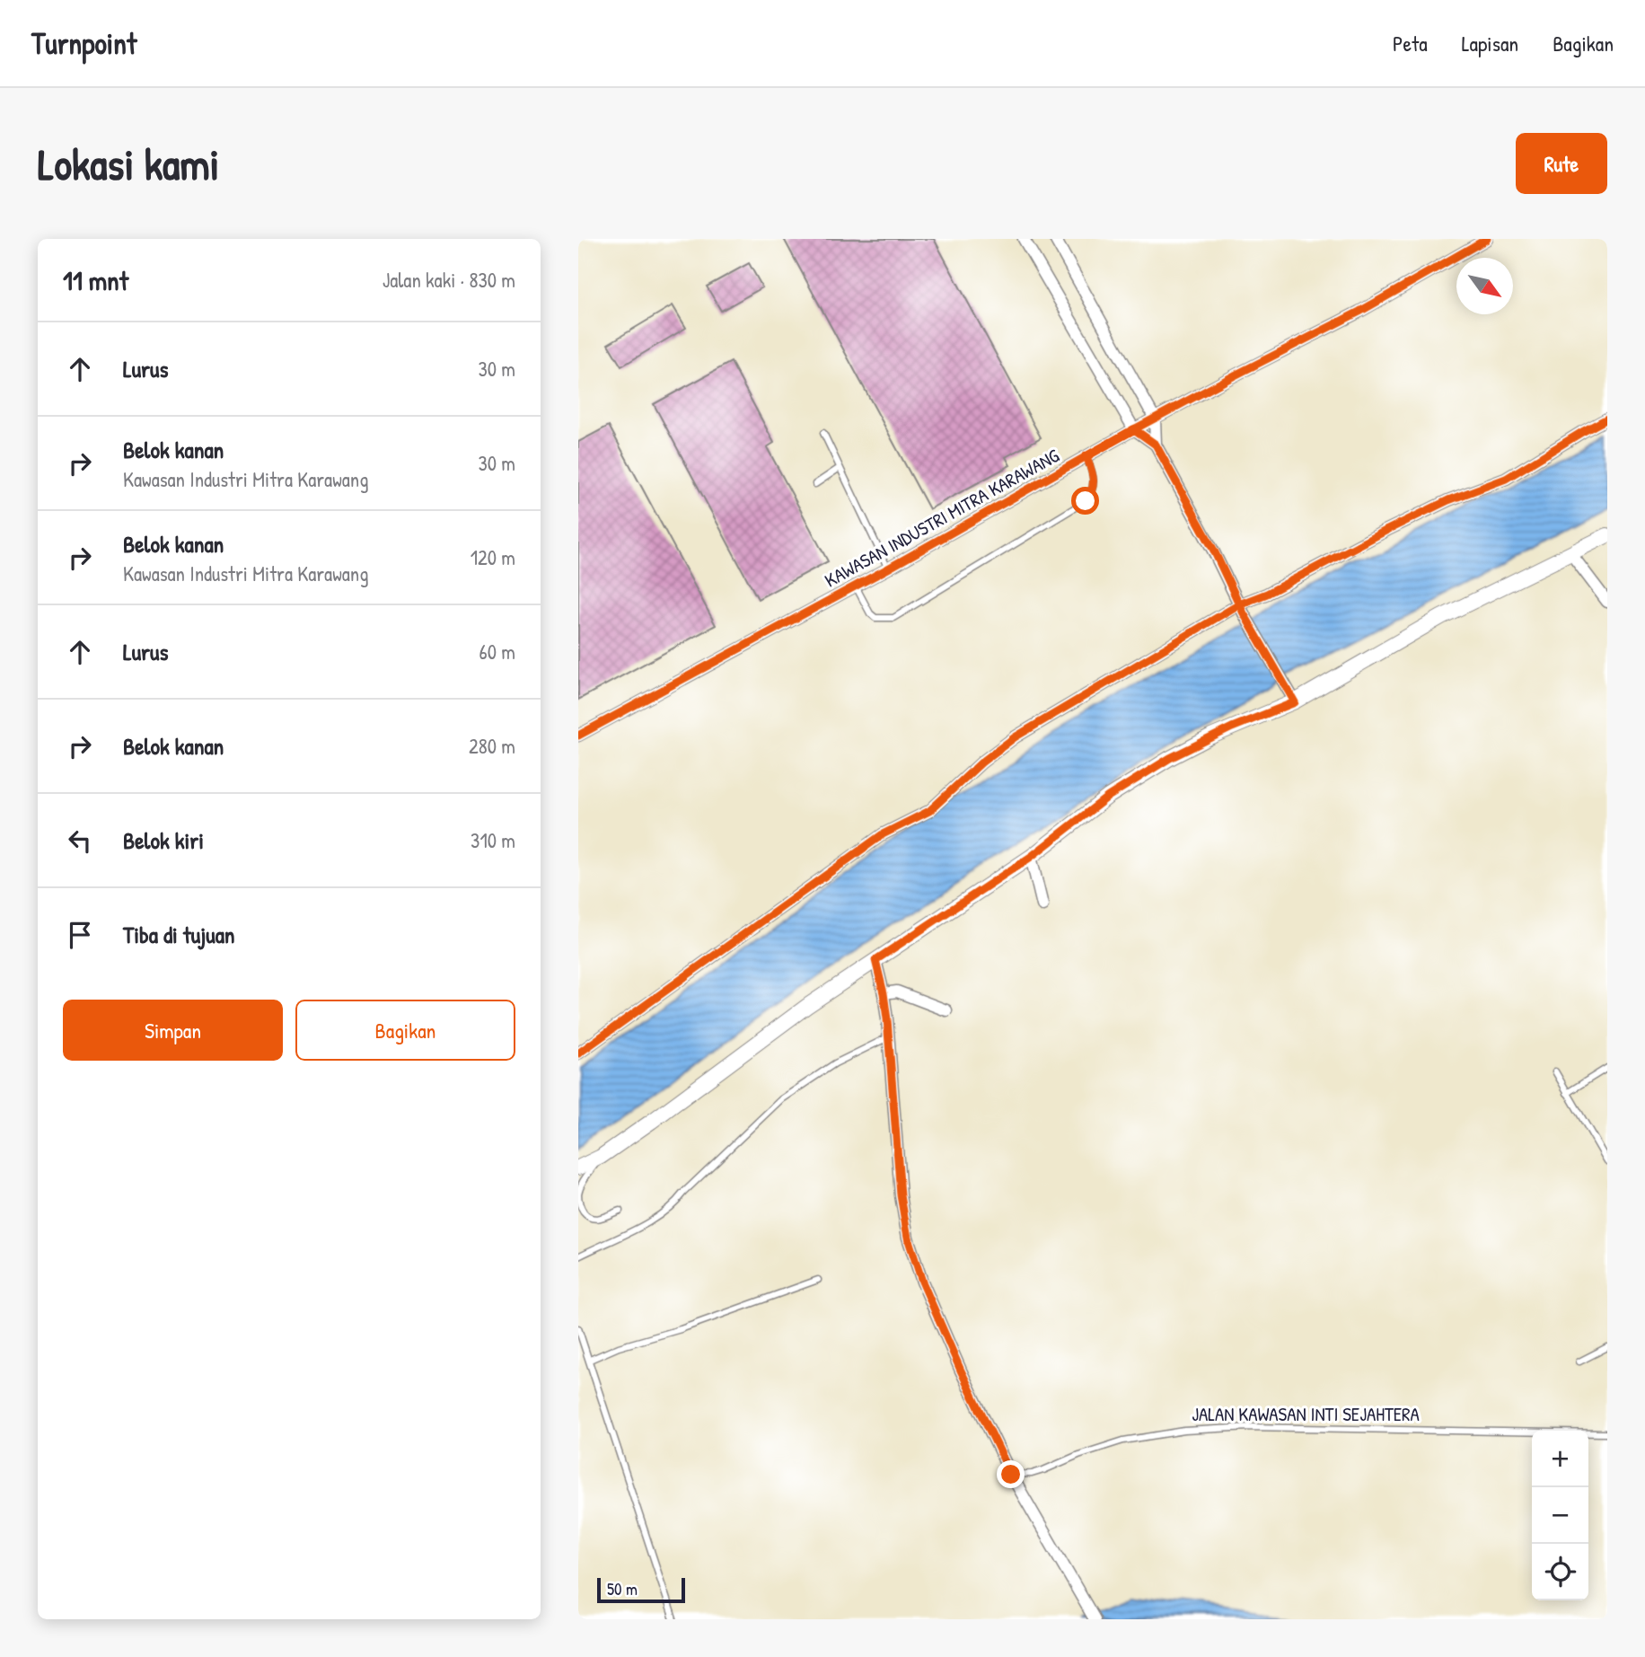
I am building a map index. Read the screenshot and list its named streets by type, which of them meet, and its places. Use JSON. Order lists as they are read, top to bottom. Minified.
{"streets":{"street":["KAWASAN INDUSTRI MITRA KARAWANG"],"lane":["JALAN KAWASAN INTI SEJAHTERA"]},"scale_bar":"50 m","north":"bottom right","page":{"header":"Turnpoint","nav":["Peta","Lapisan","Bagikan"],"buttons":["Rute",["Simpan","Bagikan"]],"title":"Lokasi kami","heading":["11 mnt","Jalan kaki · 830 m"],"list":[["Lurus","30 m"],["Belok kanan","Kawasan Industri Mitra Karawang","30 m"],["Belok kanan","Kawasan Industri Mitra Karawang","120 m"],["Lurus","60 m"],["Belok kanan","280 m"],["Belok kiri","310 m"],"Tiba di tujuan"],"map_buttons":["+","−"],"scale":"50 m"}}
